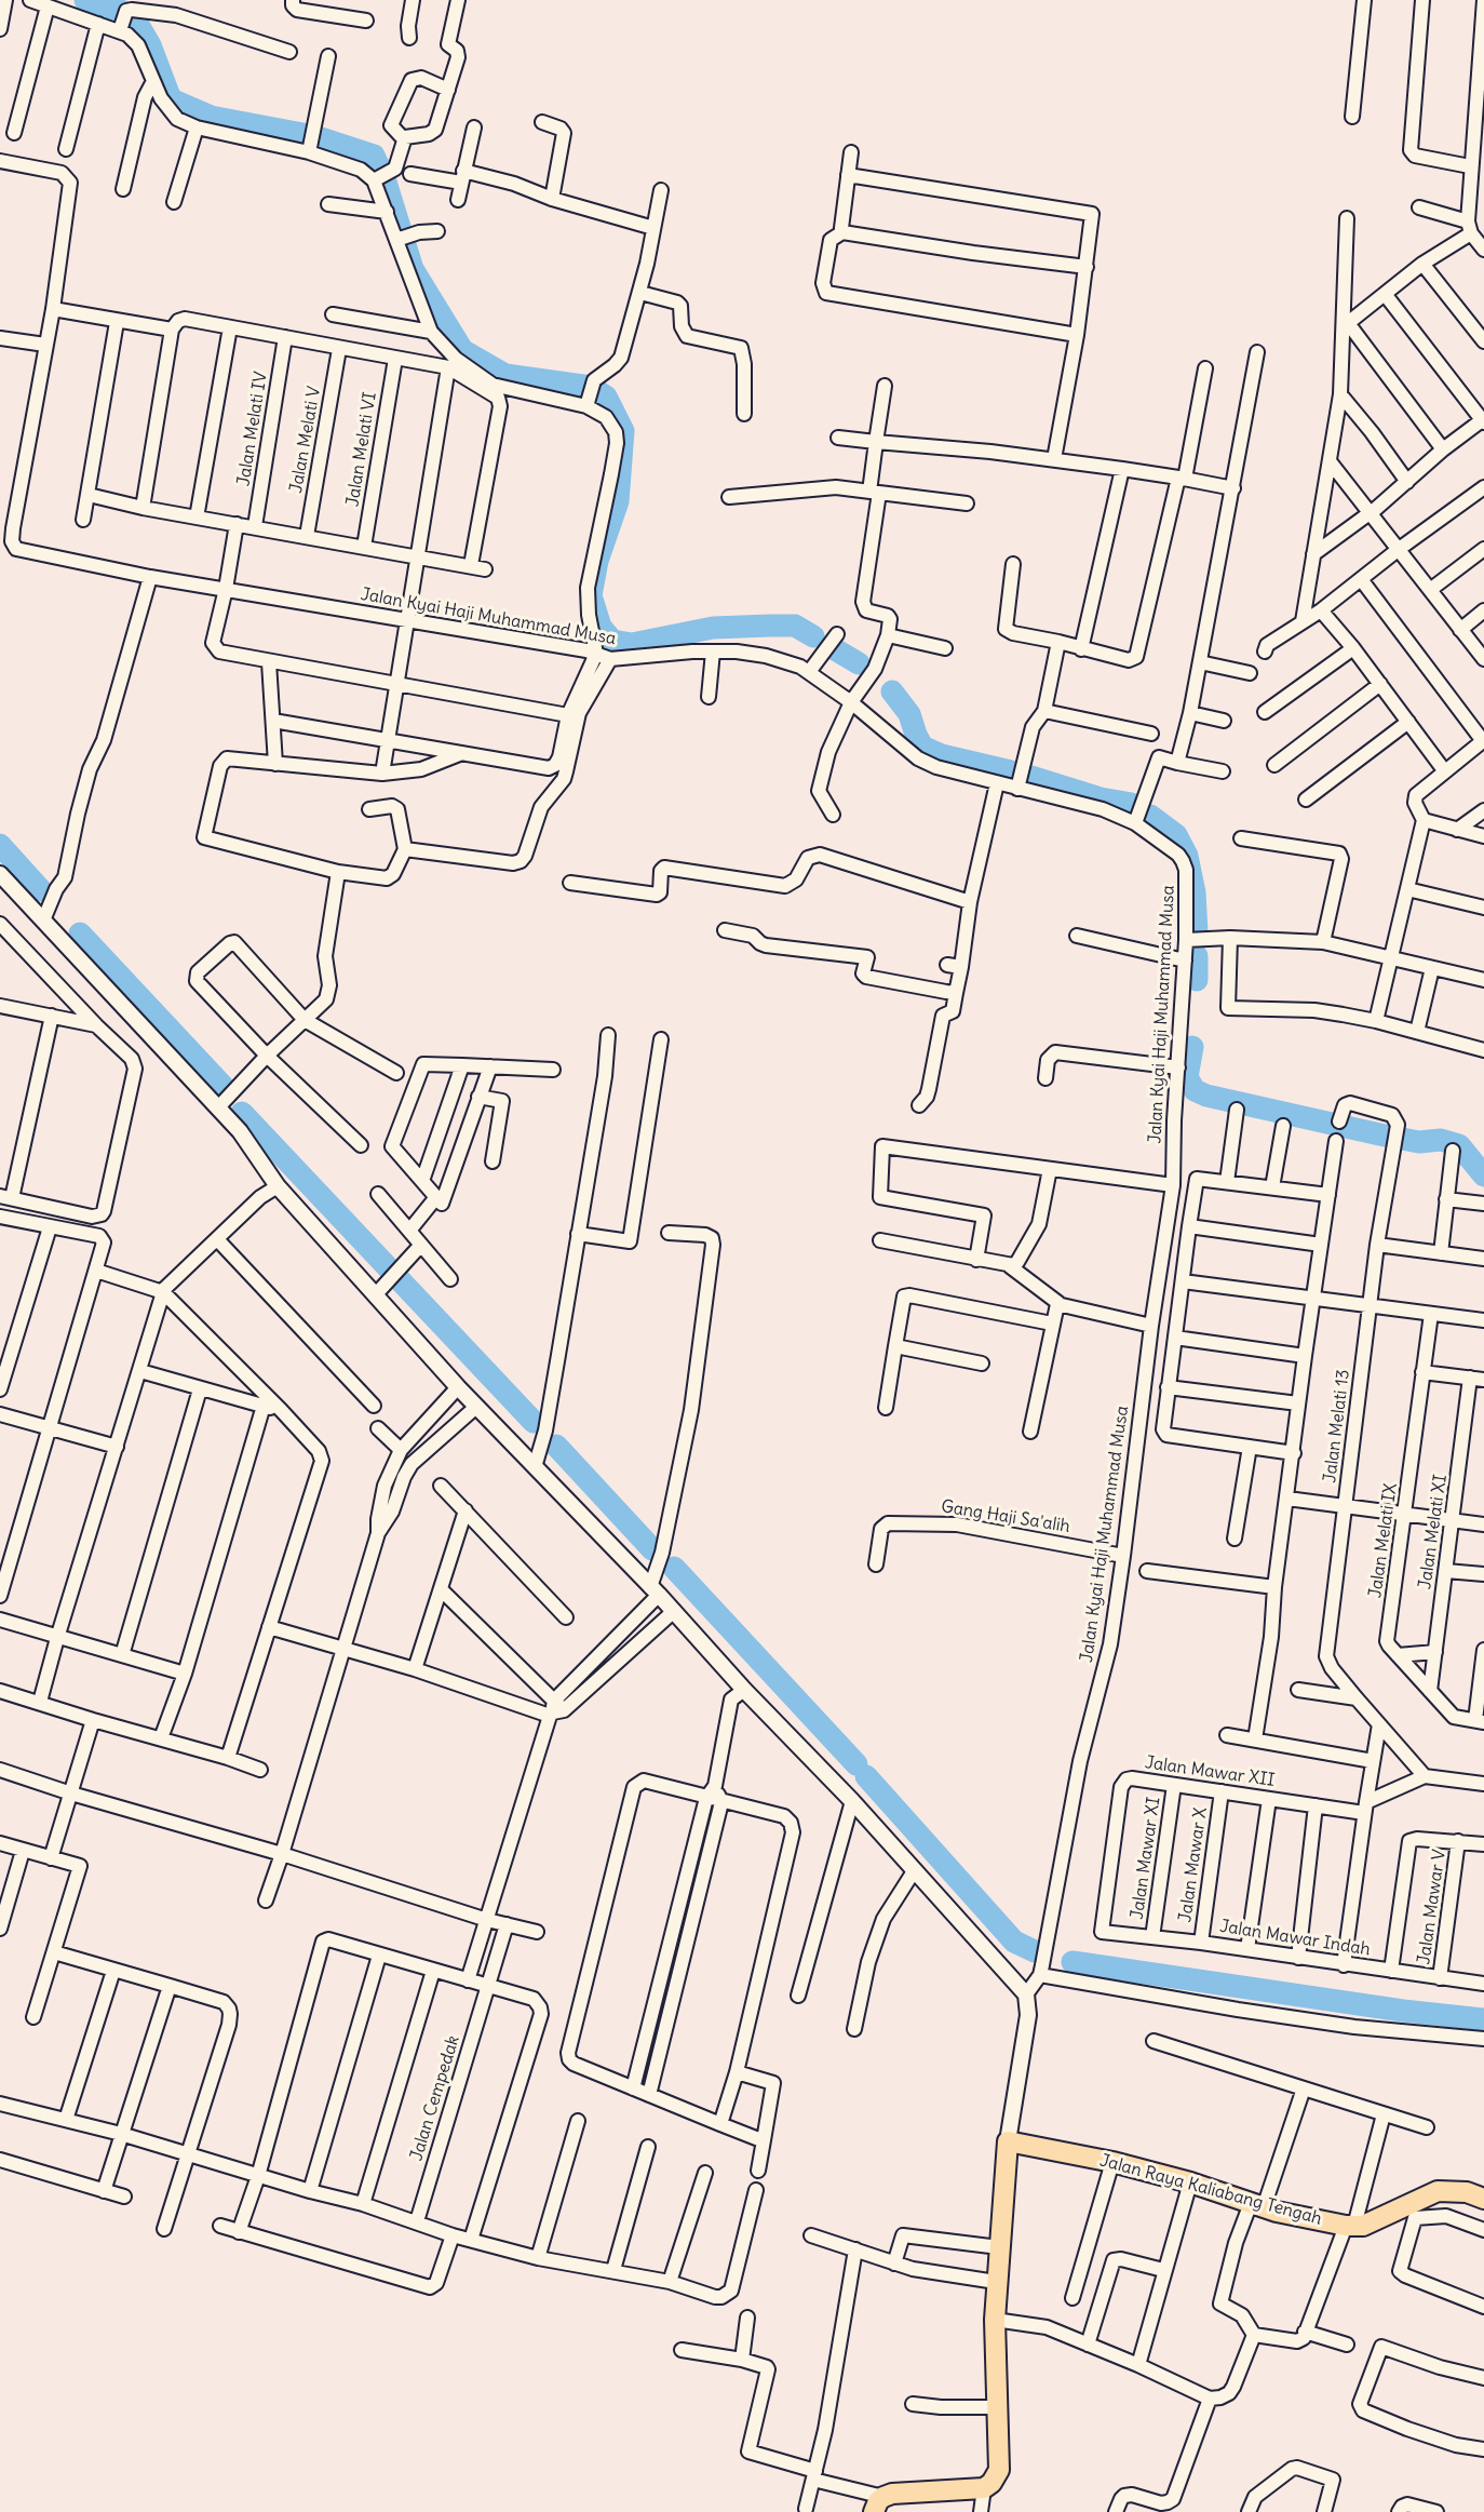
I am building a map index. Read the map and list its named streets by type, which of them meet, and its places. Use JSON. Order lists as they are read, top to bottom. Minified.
{"streets":{"main road":["Jalan Raya Kaliabang Tengah"],"street":["Jalan Melati IV","Jalan Melati V","Jalan Melati VI","Jalan Kyai Haji Muhammad Musa","Jalan Melati 13","Gang Haji Sa'alih","Jalan Melati XI","Jalan Melati IX","Jalan Mawar XII","Jalan Mawar XI","Jalan Mawar X","Jalan Mawar V","Jalan Mawar Indah","Jalan Cempedak"]},"crossings":[["Jalan Kyai Haji Muhammad Musa","Gang Haji Sa'alih"],["Jalan Melati XI","Jalan Melati IX"],["Jalan Mawar XII","Jalan Mawar XI"],["Jalan Mawar XII","Jalan Mawar X"],["Jalan Mawar XII","Jalan Mawar Indah"],["Jalan Mawar XI","Jalan Mawar Indah"],["Jalan Mawar X","Jalan Mawar Indah"],["Jalan Mawar V","Jalan Mawar Indah"]]}
